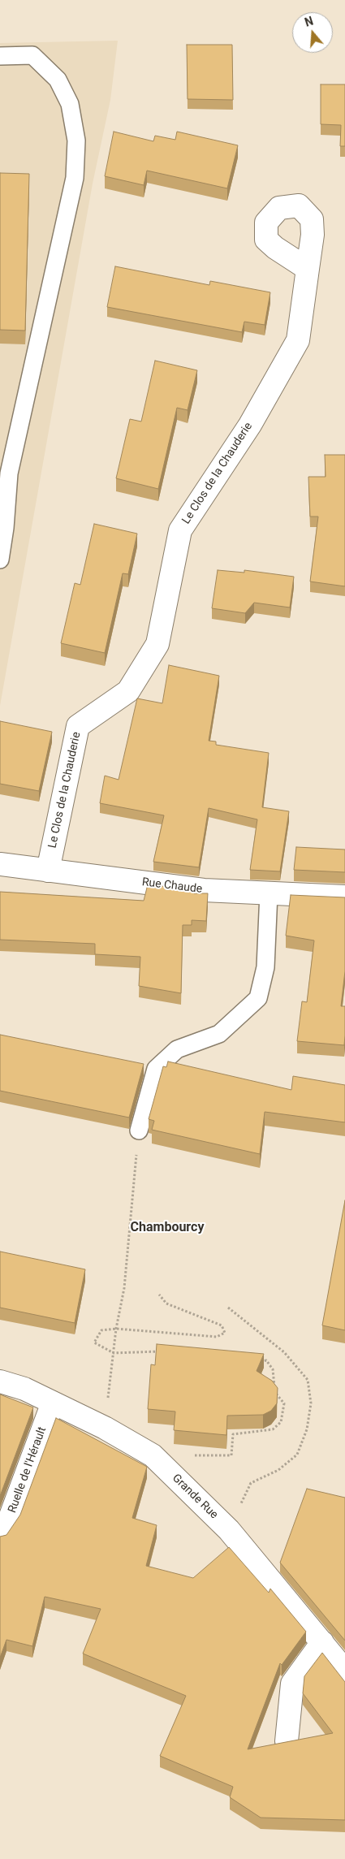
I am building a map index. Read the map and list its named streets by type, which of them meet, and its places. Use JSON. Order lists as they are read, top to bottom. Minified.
{"streets":{"street":["Le Clos de la Chauderie","Rue Chaude","Ruelle de l'Hérault","Grande Rue"]},"crossings":[["Le Clos de la Chauderie","Rue Chaude"],["Ruelle de l'Hérault","Grande Rue"]],"districts":["Chambourcy"],"north":"top"}
